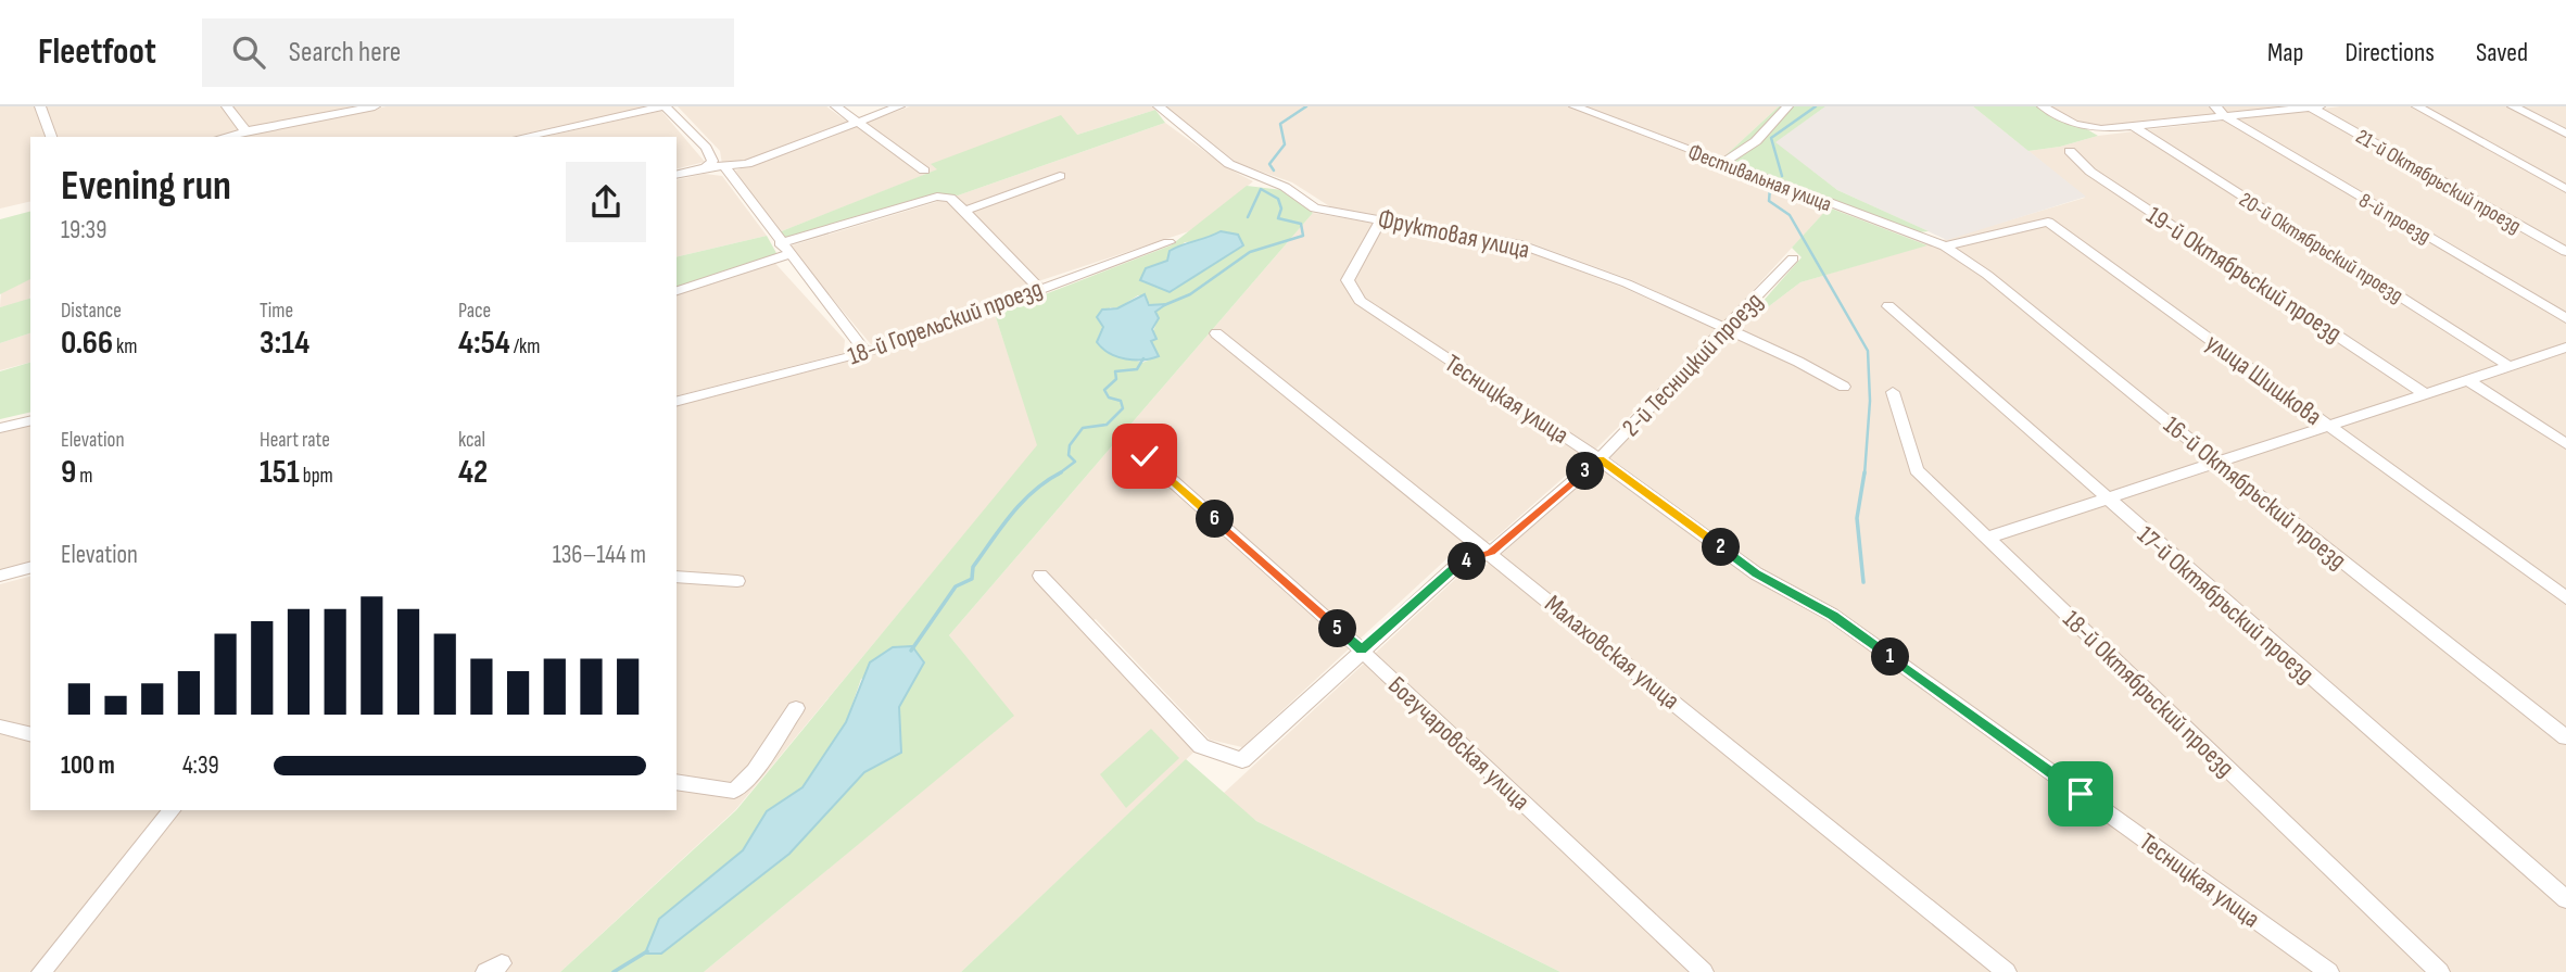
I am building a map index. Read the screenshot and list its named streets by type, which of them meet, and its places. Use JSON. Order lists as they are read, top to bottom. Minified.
{"streets":{"street":["Фестивальная улица","21-й Октябрьский проезд","8-й проезд","Фруктовая улица","20-й Октябрьский проезд","19-й Октябрьский проезд","18-й Горельский проезд","2-й Тесницкий проезд","улица Шишкова","Тесницкая улица","16-й Октябрьский проезд","17-й Октябрьский проезд","Малаховская улица","18-й Октябрьский проезд","Богучаровская улица"]},"crossings":[["Фестивальная улица","улица Шишкова"],["Фестивальная улица","16-й Октябрьский проезд"],["Фруктовая улица","2-й Тесницкий проезд"],["Фруктовая улица","Тесницкая улица"],["2-й Тесницкий проезд","Тесницкая улица"],["2-й Тесницкий проезд","Малаховская улица"],["2-й Тесницкий проезд","Богучаровская улица"],["улица Шишкова","16-й Октябрьский проезд"]],"page":{"header":"Fleetfoot","search":"Search here","nav":["Map","Directions","Saved"],"heading":["Evening run","19:39"],"stats":[["Distance","0.66 km"],["Time","3:14"],["Pace","4:54 /km"],["Elevation","9 m"],["Heart rate","151 bpm"],["kcal","42"]],"pins":["3","6","2","4","5","1"],"chart":["Elevation","136–144 m"],"list":[{"name":"100 m","note":"4:39"}]}}
